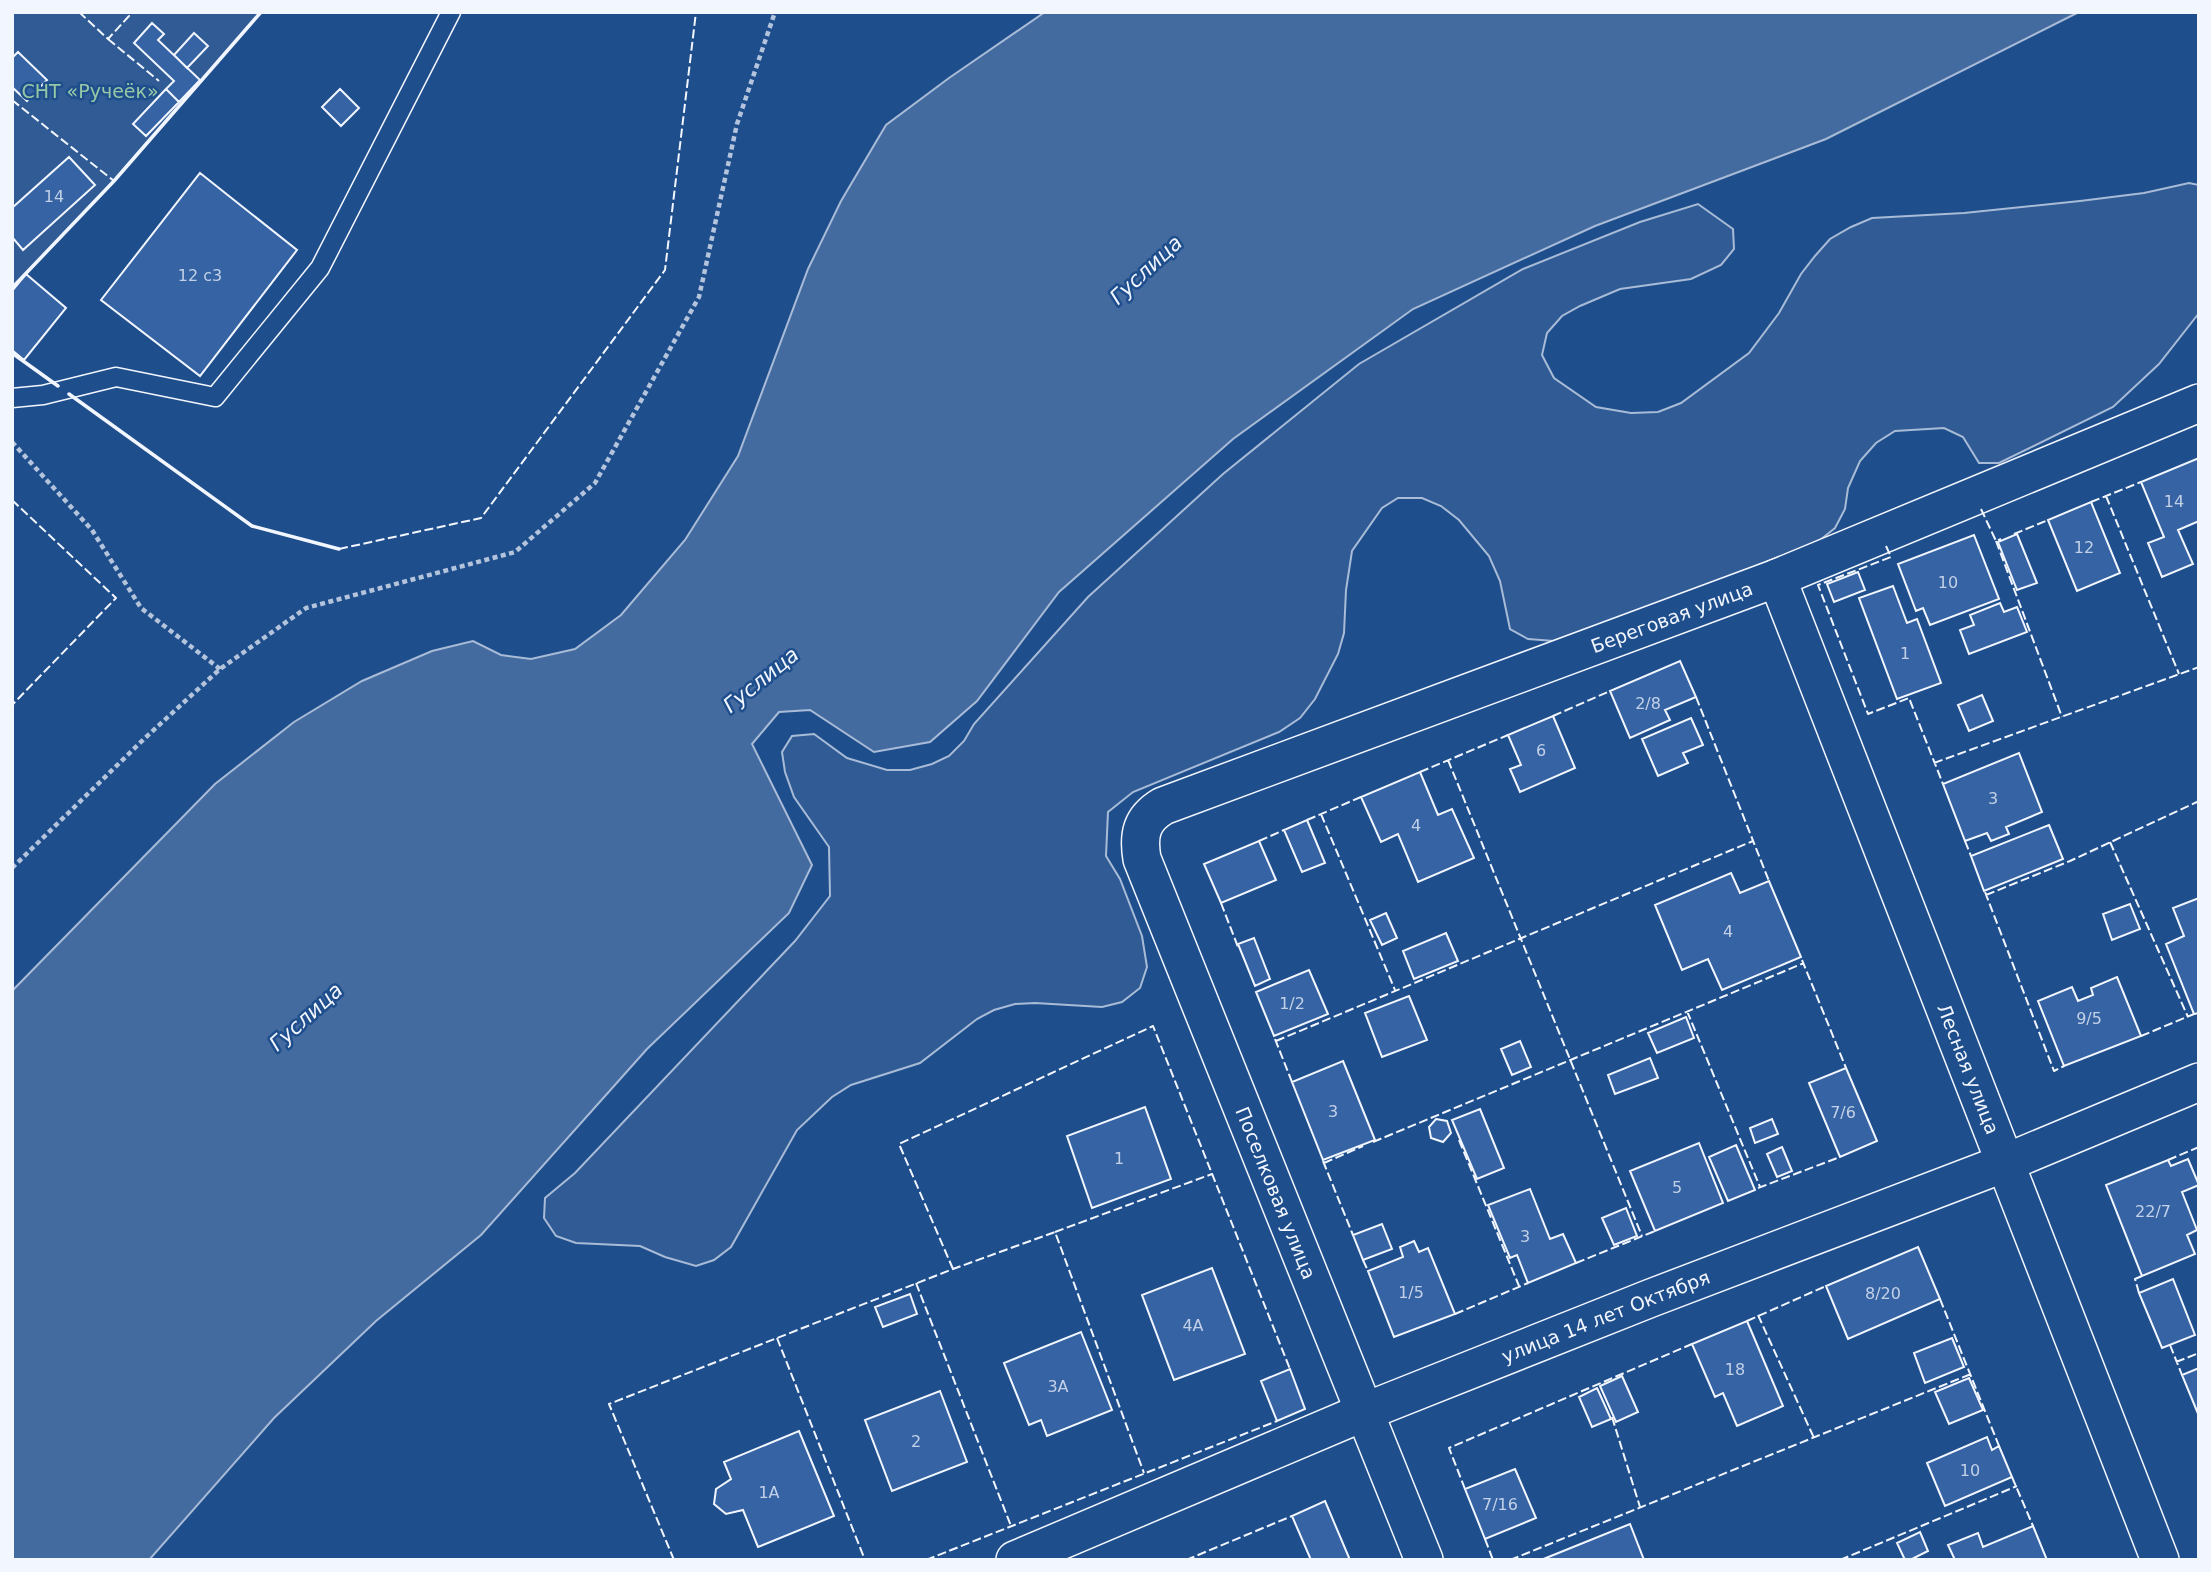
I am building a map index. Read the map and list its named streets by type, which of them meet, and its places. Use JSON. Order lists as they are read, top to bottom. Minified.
{"streets":{"street":["Береговая улица","Лесная улица","Поселковая улица","улица 14 лет Октября"]},"crossings":[["Береговая улица","Лесная улица"],["Береговая улица","Поселковая улица"],["Лесная улица","улица 14 лет Октября"],["Поселковая улица","улица 14 лет Октября"]],"water":["Гуслица"],"parks":["СНТ «Ручеёк»"],"house_numbers":["14","12 с3","14","12","10","1","2/8","6","3","4","4","1/2","9/5","3","7/6","1","5","22/7","3","1/5","8/20","4А","18","3А","2","10","1А","7/16"]}
